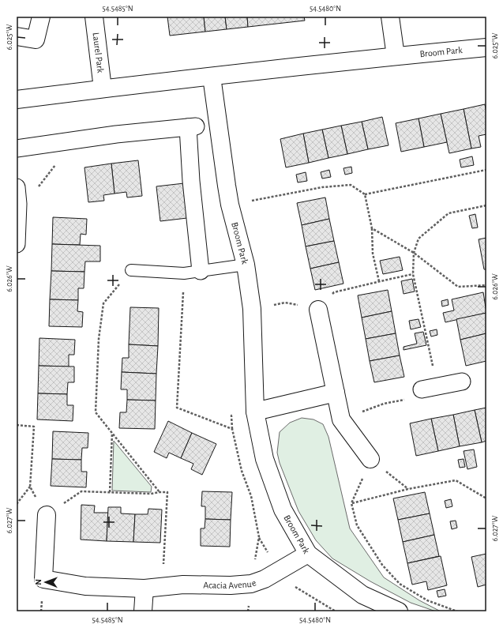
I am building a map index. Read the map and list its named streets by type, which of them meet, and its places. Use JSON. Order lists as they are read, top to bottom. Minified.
{"streets":{"street":["Broom Park","Laurel Park","Acacia Avenue"]},"crossings":[["Broom Park","Laurel Park"],["Broom Park","Acacia Avenue"]],"north":"left","coordinates":["54.5485°N","54.5480°N","6.025°W","6.026°W","6.027°W"]}
